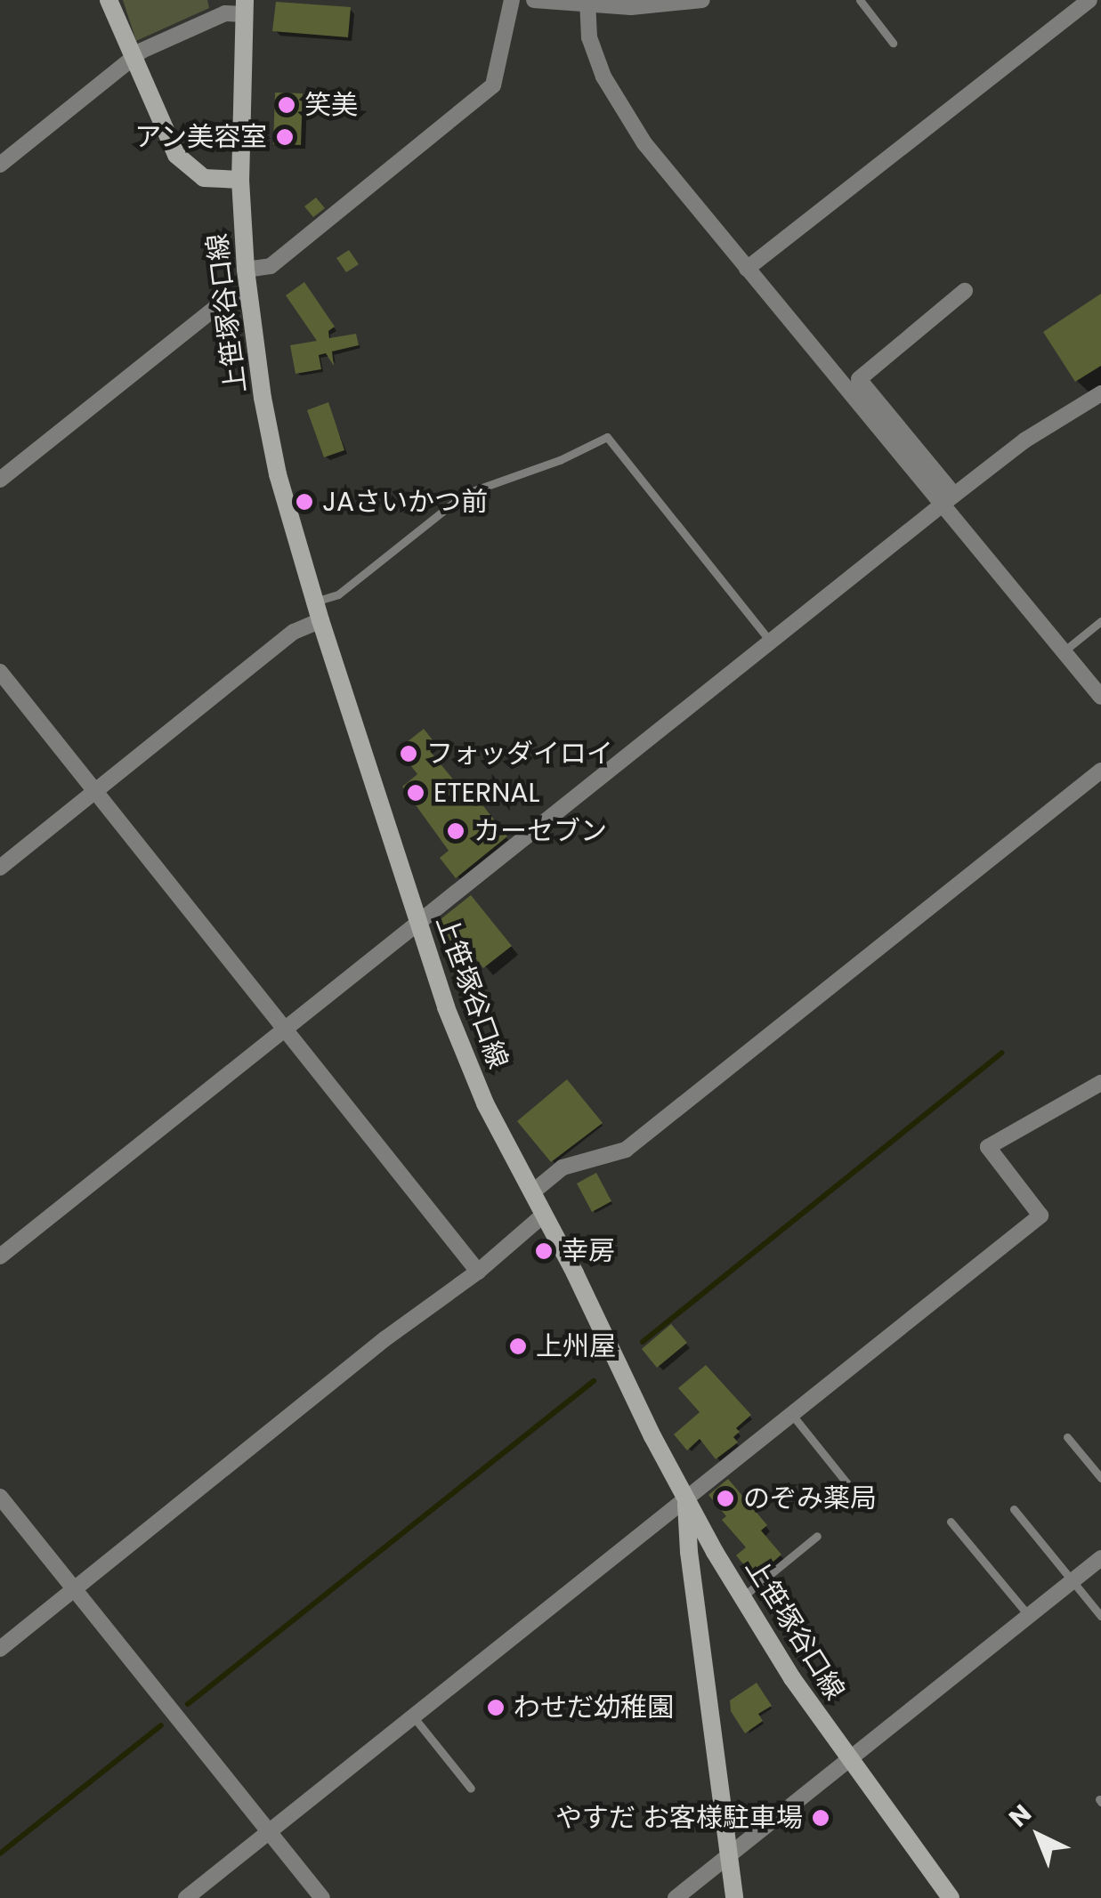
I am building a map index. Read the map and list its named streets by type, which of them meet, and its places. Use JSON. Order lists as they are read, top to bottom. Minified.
{"streets":{"main road":["上笹塚谷口線"]},"places":["笑美","アン美容室","JAさいかつ前","フォッダイロイ","ETERNAL","カーセブン","幸房","上州屋","のぞみ薬局","わせだ幼稚園","やすだ お客様駐車場"],"north":"top left"}
